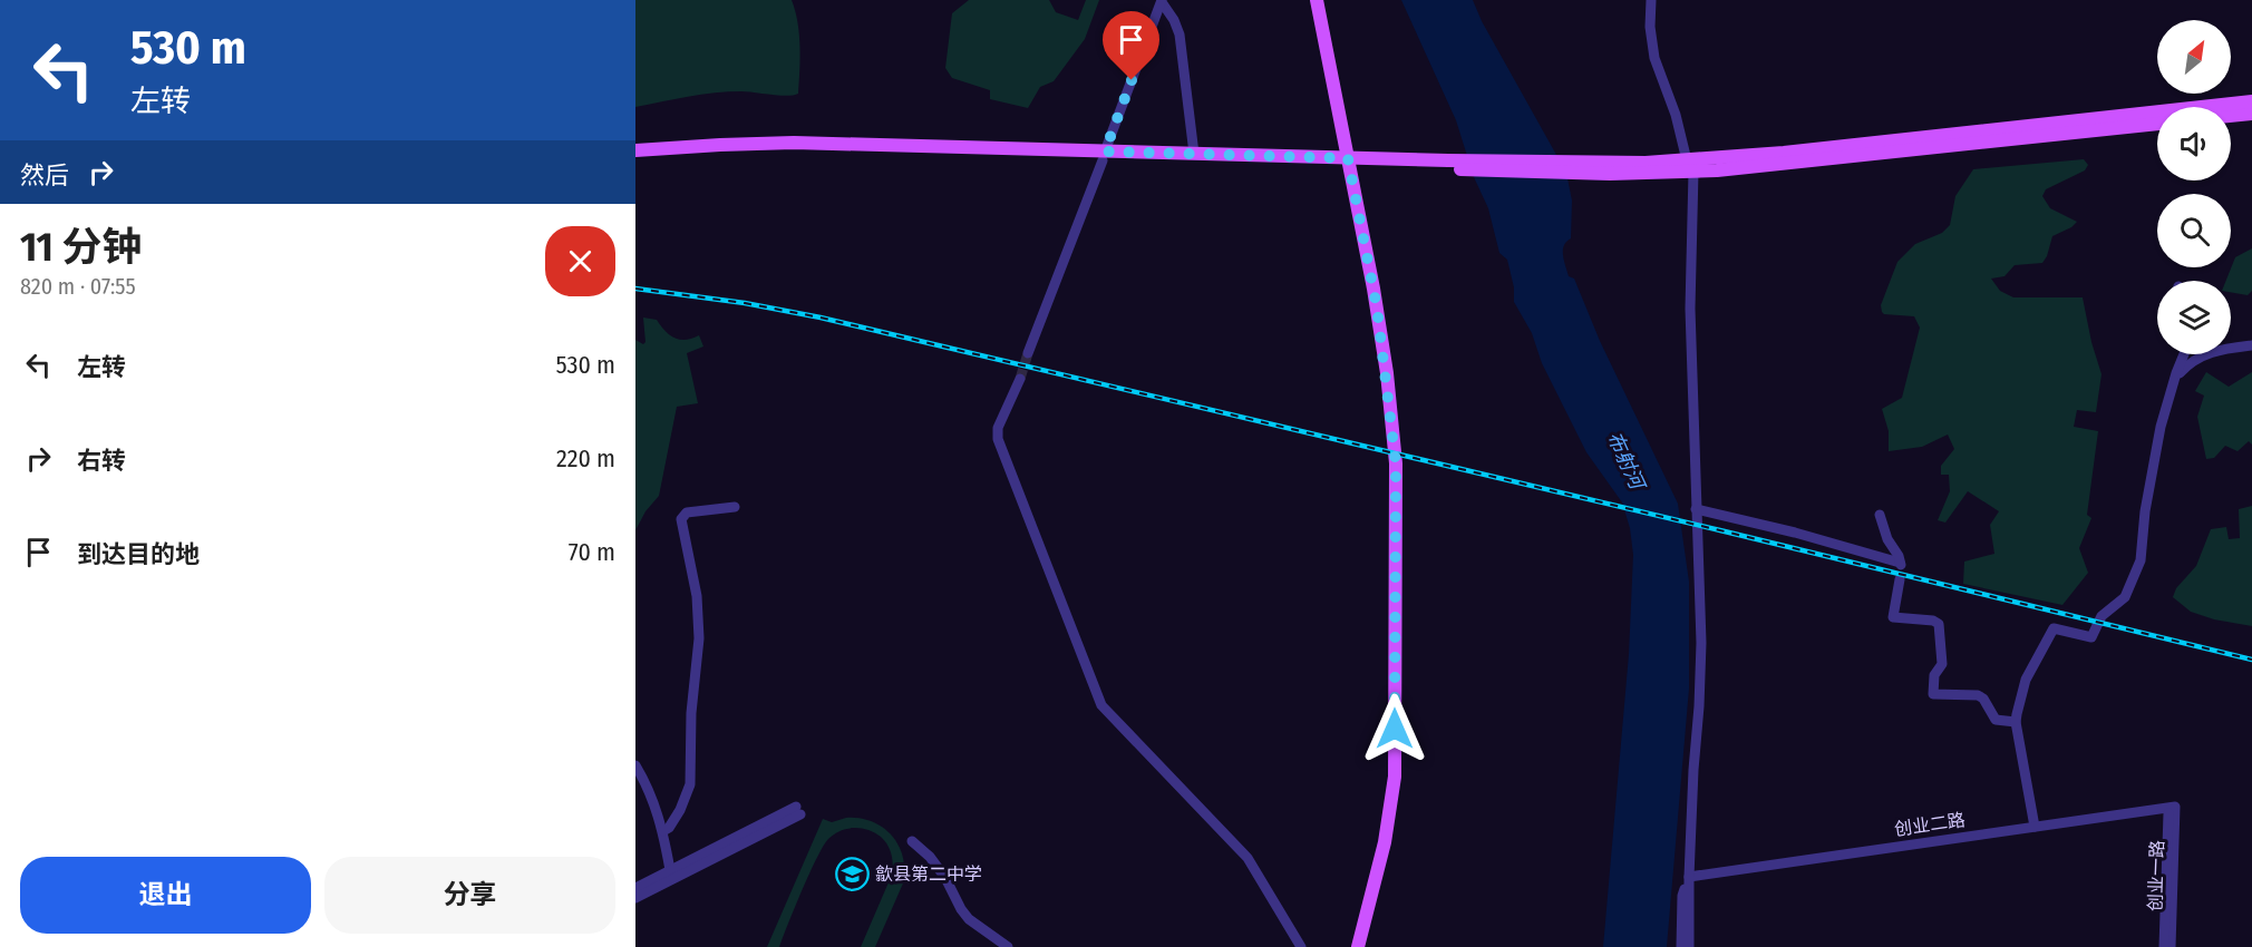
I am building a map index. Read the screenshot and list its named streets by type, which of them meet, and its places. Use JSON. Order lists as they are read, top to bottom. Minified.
{"streets":{"street":["创业二路","创业一路"]},"crossings":[["创业二路","创业一路"]],"water":["布射河"],"places":{"school or university":["歙县第二中学"]},"north":"top right","page":{"turn":["530 m","左转"],"then":"然后","heading":["11 分钟","820 m · 07:55"],"list":[{"name":"左转","value":"530 m"},{"name":"右转","value":"220 m"},{"name":"到达目的地","value":"70 m"}],"buttons":["退出","分享"]}}
